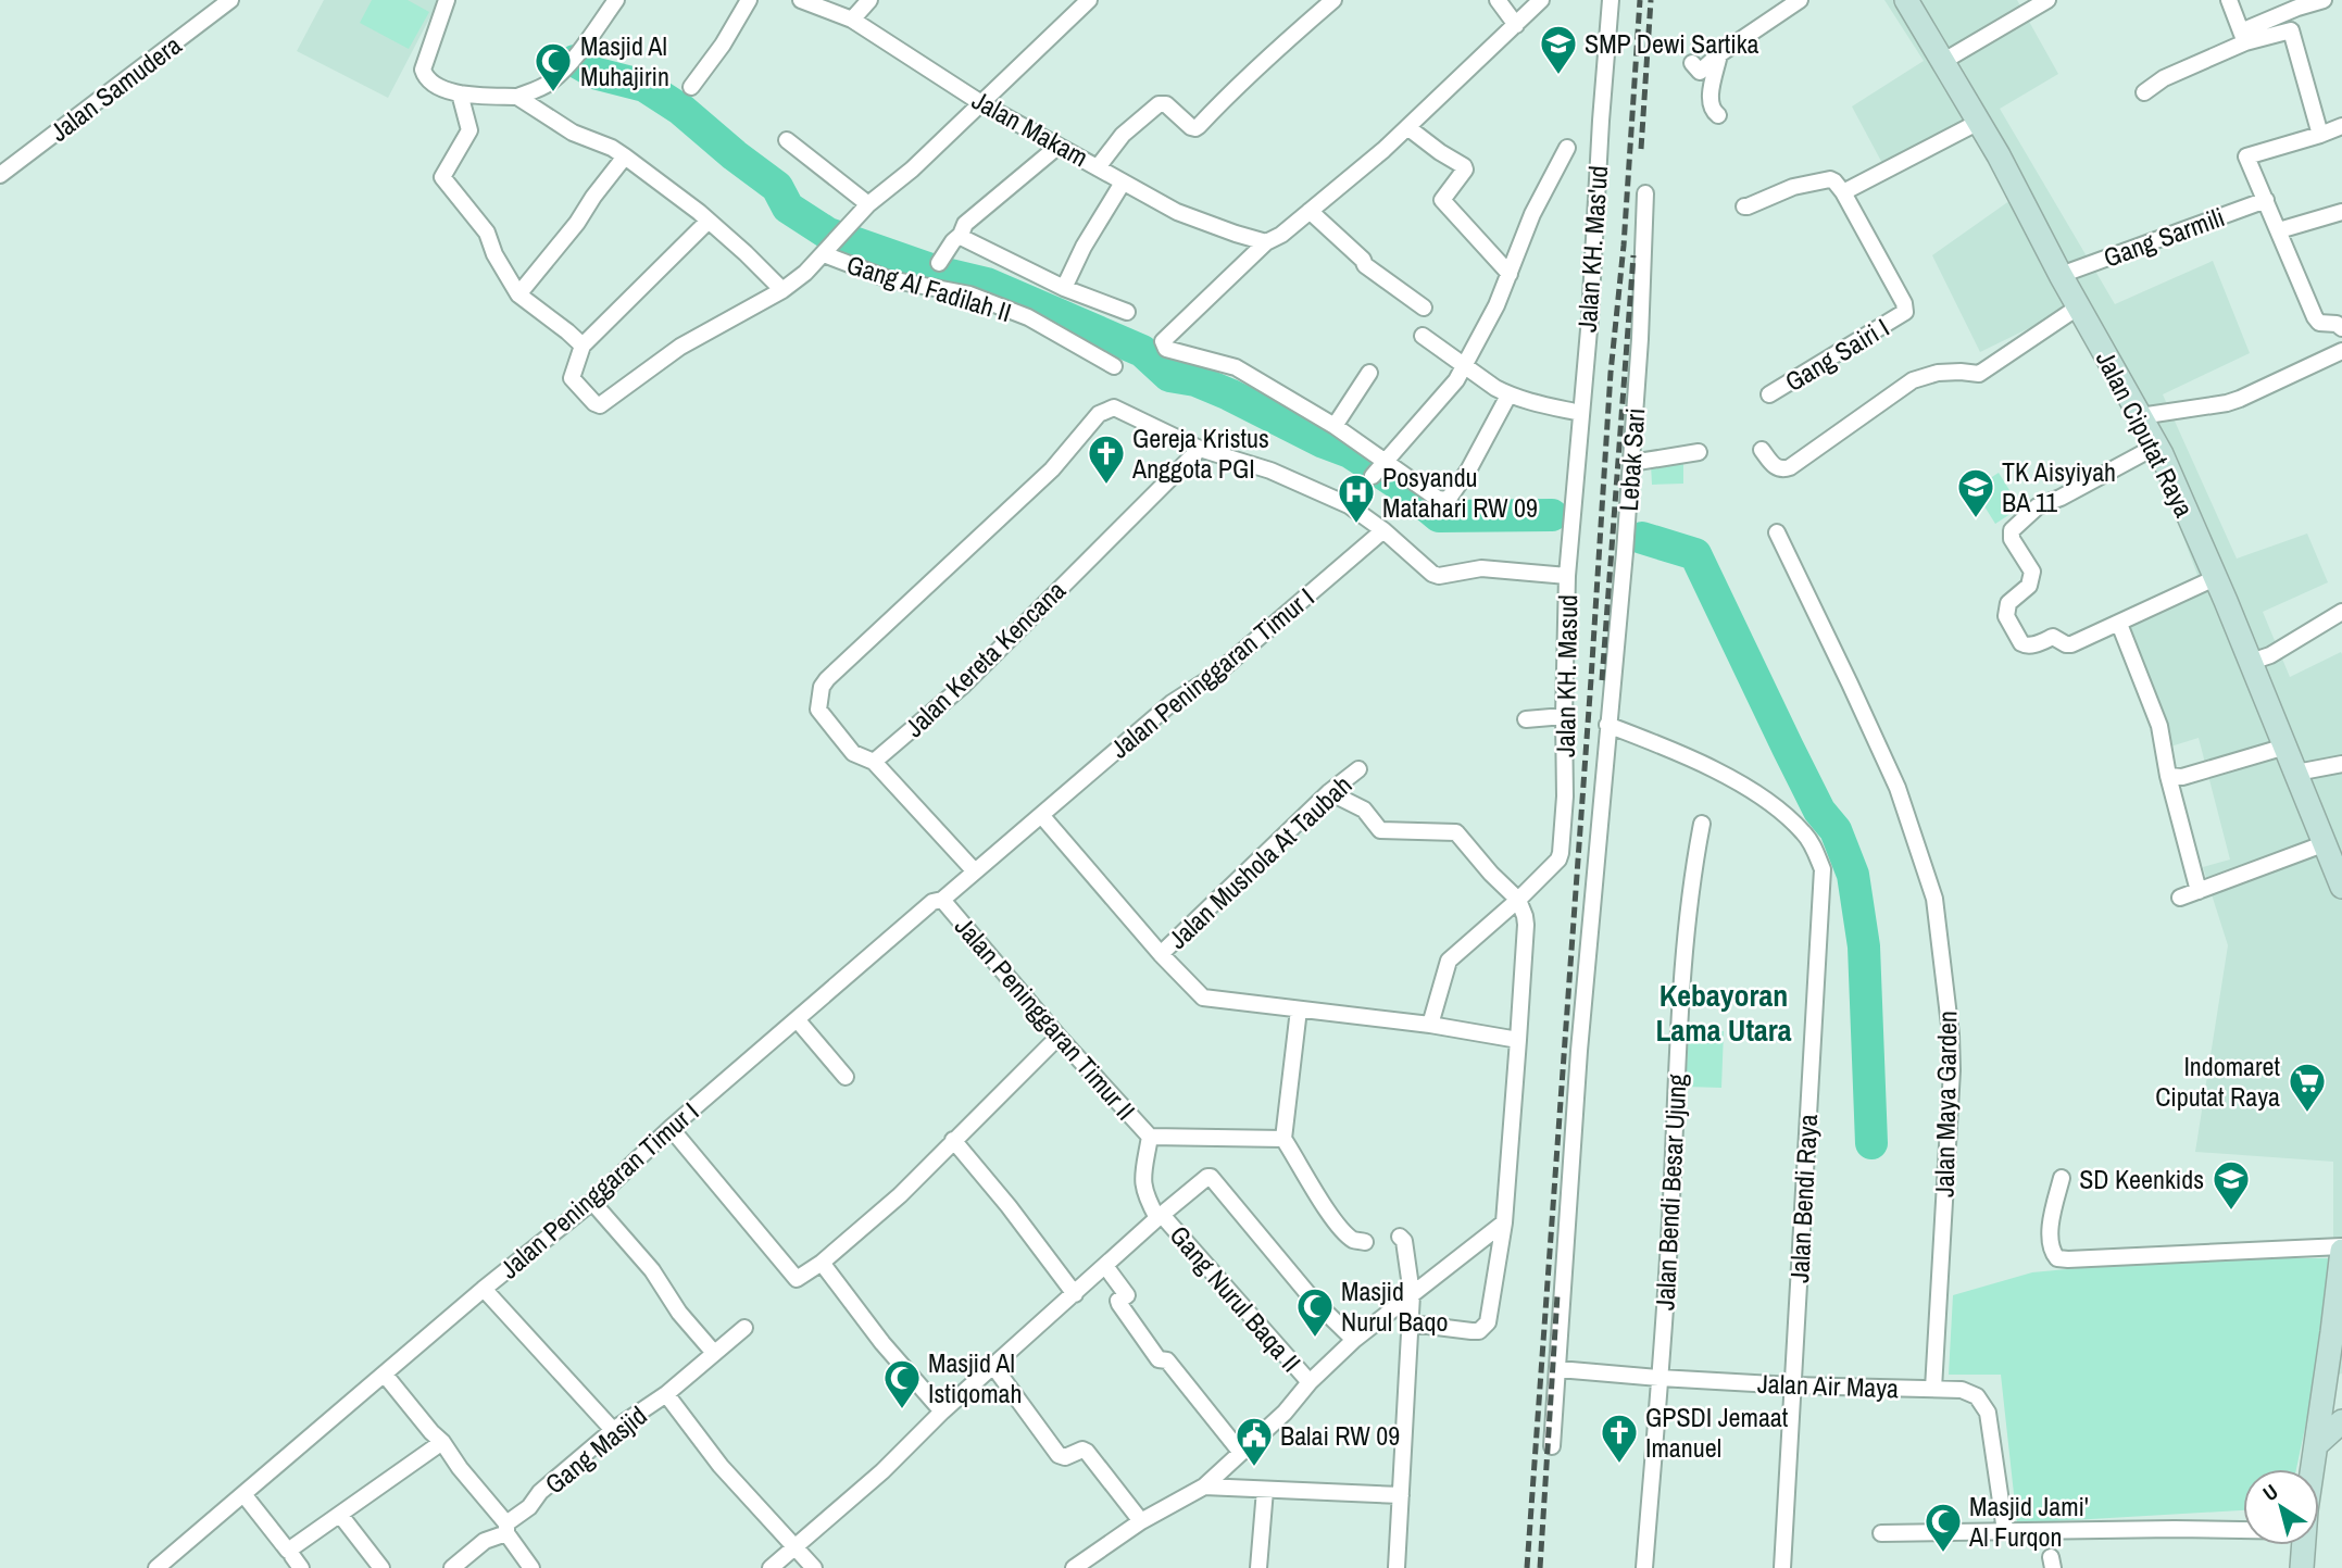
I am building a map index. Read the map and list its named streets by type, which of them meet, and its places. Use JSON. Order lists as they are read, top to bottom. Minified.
{"streets":{"main road":["Jalan Ciputat Raya"],"street":["Jalan Samudera","Jalan Makam","Gang Sarmili","Jalan KH. Mas'ud","Gang Al Fadilah II","Gang Sairi I","Lebak Sari","Jalan Kereta Kencana","Jalan Peninggaran Timur I","Jalan KH. Masud","Jalan Mushola At Taubah","Jalan Peninggaran Timur II","Jalan Maya Garden","Jalan Bendi Besar Ujung","Jalan Bendi Raya","Gang Nurul Baqa II","Jalan Air Maya","Gang Masjid"]},"crossings":[["Gang Sarmili","Jalan Ciputat Raya"],["Jalan KH. Mas'ud","Jalan KH. Masud"],["Lebak Sari","Jalan Bendi Raya"],["Lebak Sari","Jalan Air Maya"],["Jalan Peninggaran Timur I","Jalan Peninggaran Timur II"],["Jalan Peninggaran Timur II","Gang Nurul Baqa II"],["Jalan Maya Garden","Jalan Air Maya"],["Jalan Bendi Besar Ujung","Jalan Air Maya"],["Jalan Bendi Raya","Jalan Air Maya"]],"districts":["Kebayoran Lama Utara"],"places":{"school or university":["SMP Dewi Sartika","TK Aisyiyah BA 11","SD Keenkids"],"mosque":["Masjid Al Muhajirin","Masjid Nurul Baqo","Masjid Al Istiqomah","Masjid Jami' Al Furqon"],"church":["Gereja Kristus Anggota PGI","GPSDI Jemaat Imanuel"],"hospital":["Posyandu Matahari RW 09"],"supermarket":["Indomaret Ciputat Raya"],"public building":["Balai RW 09"]},"north":"top left"}
